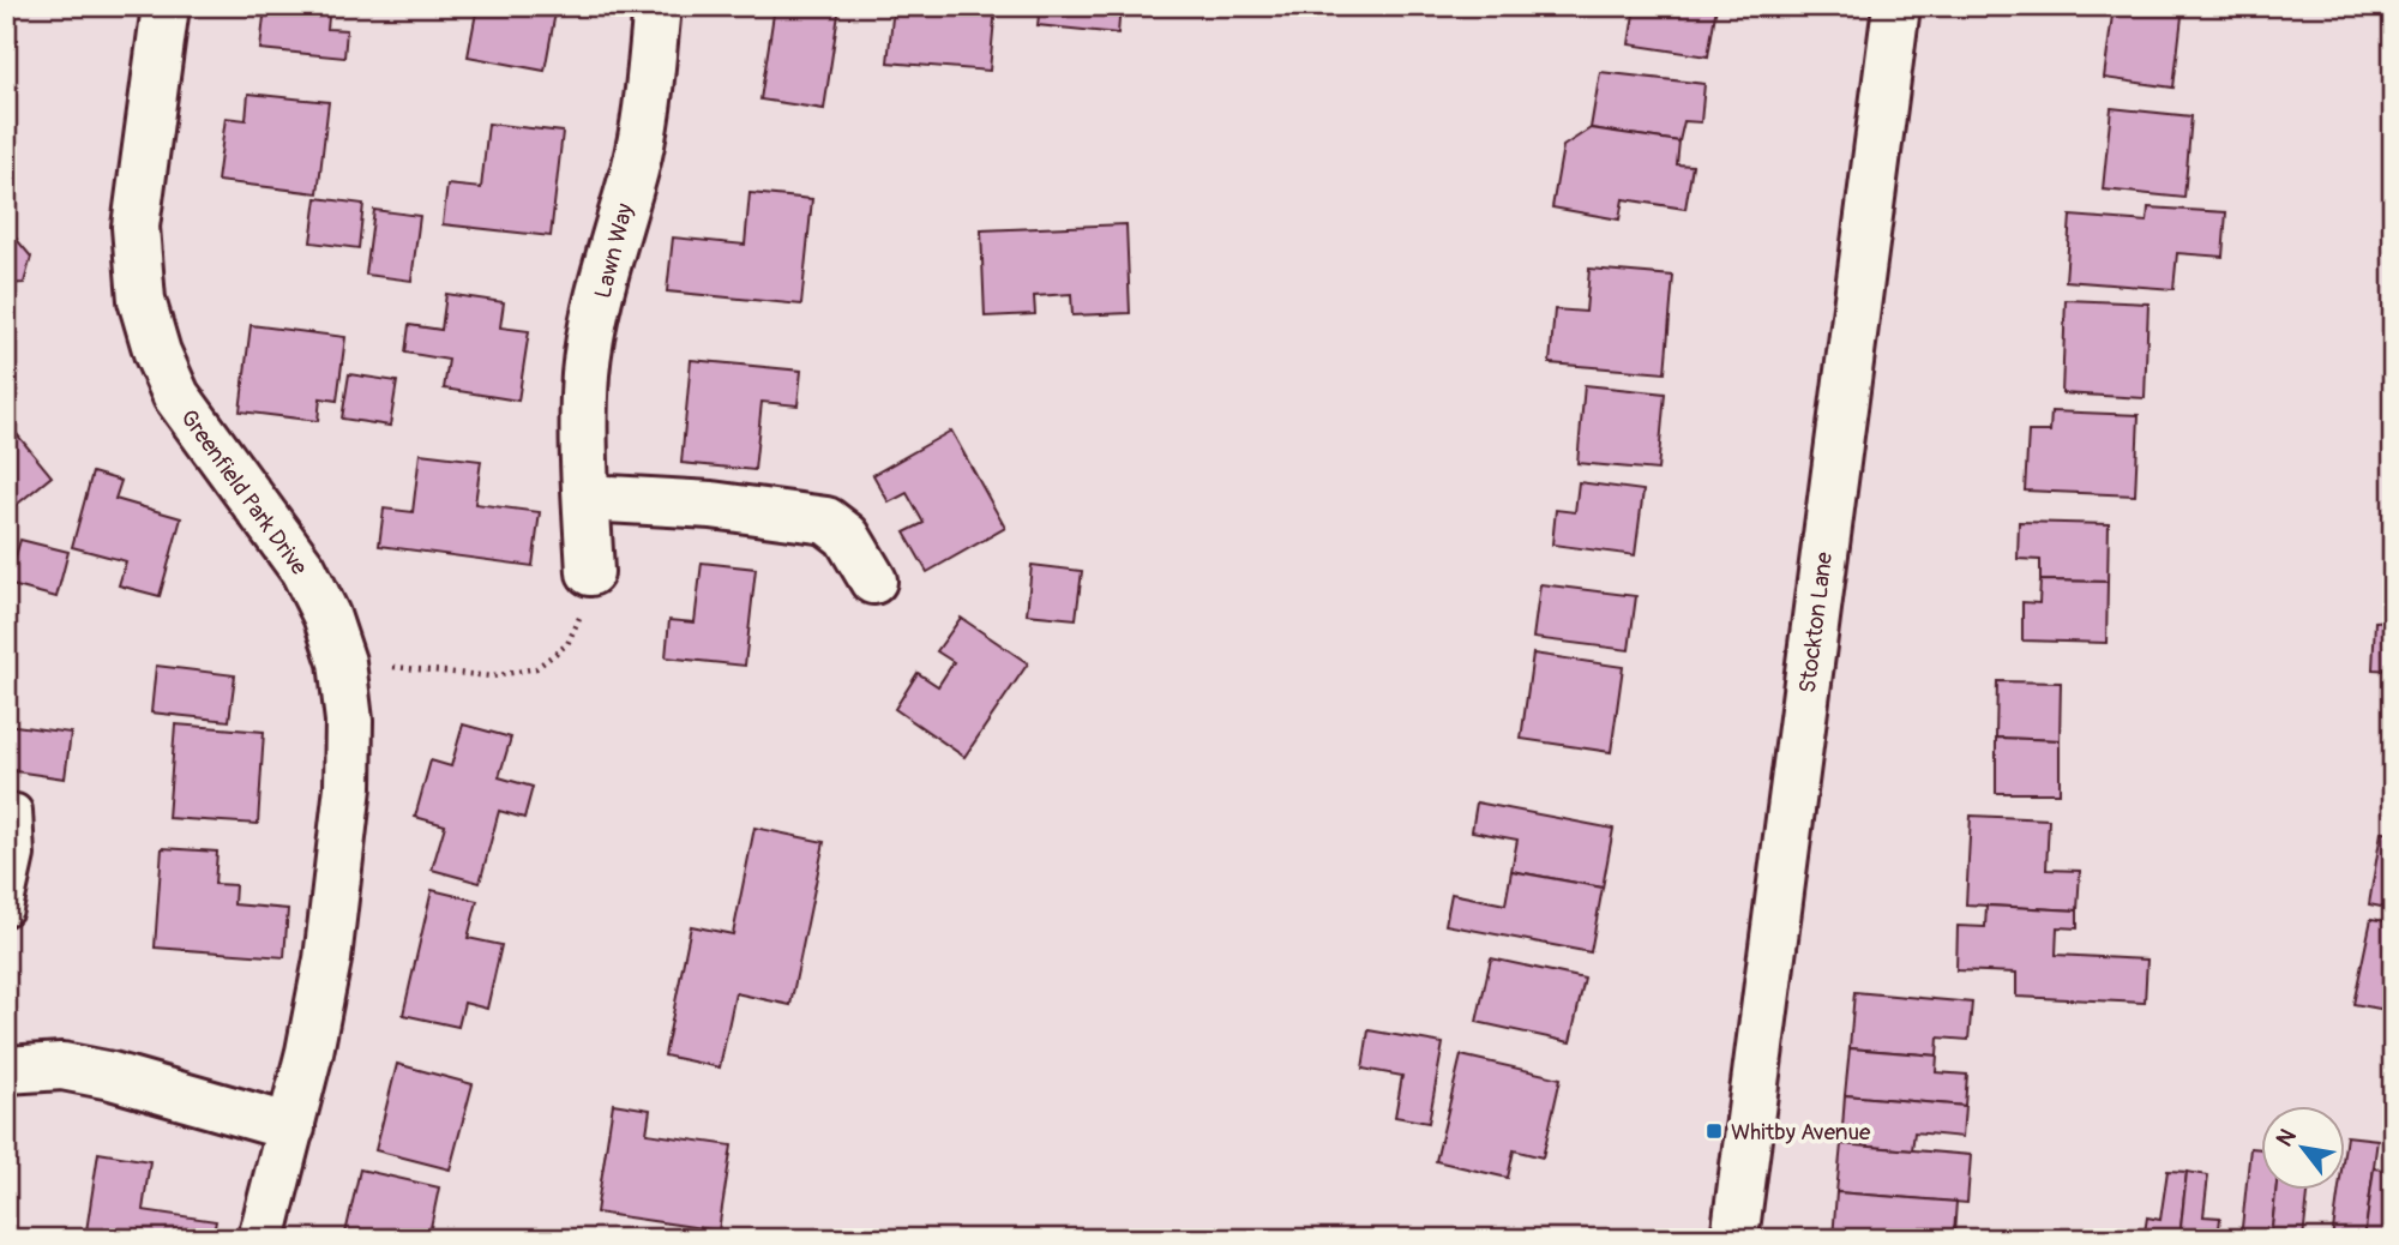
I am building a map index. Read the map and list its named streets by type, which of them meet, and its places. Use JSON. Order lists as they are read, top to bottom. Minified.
{"streets":{"street":["Lawn Way","Greenfield Park Drive","Stockton Lane"]},"places":{"transit":["Whitby Avenue"]},"north":"top left"}
